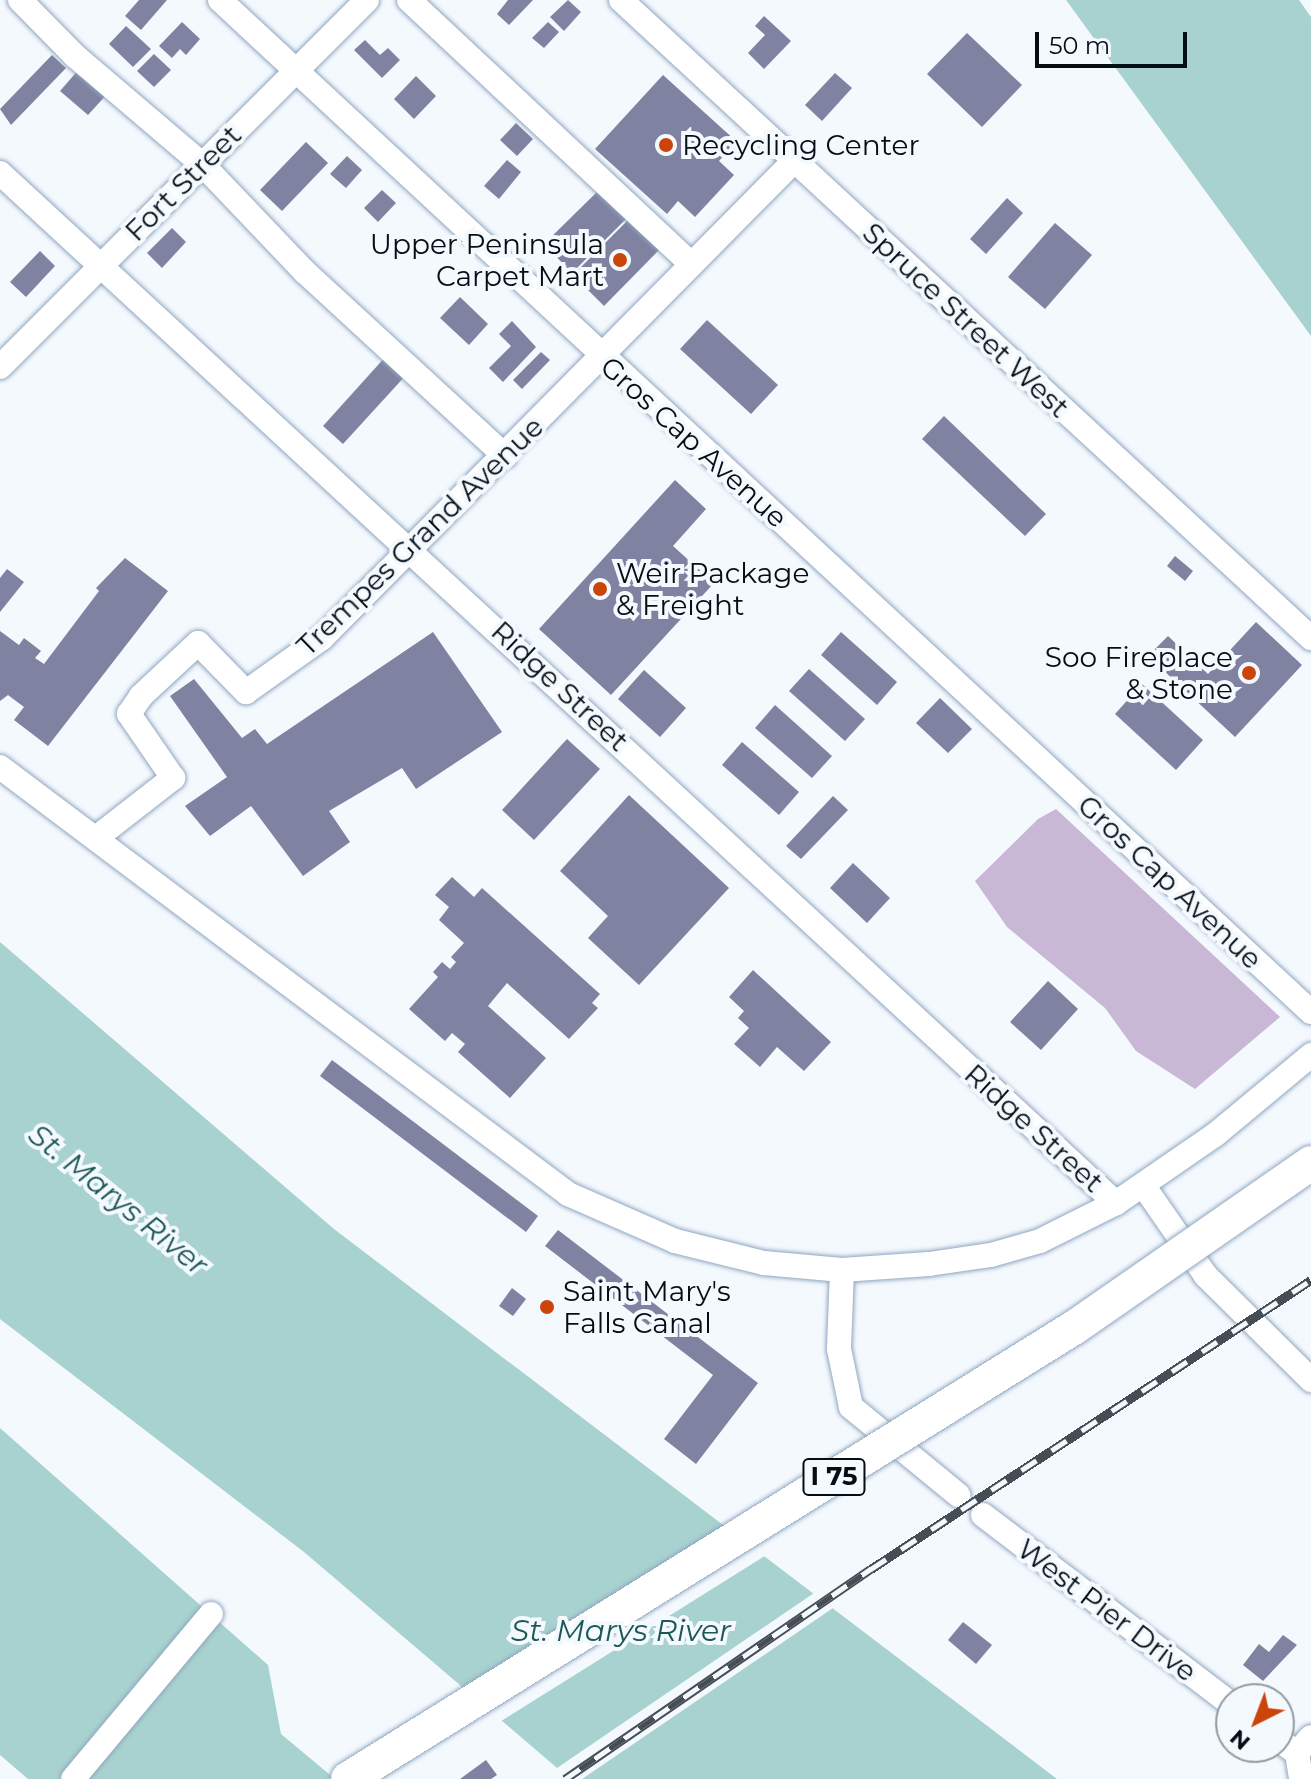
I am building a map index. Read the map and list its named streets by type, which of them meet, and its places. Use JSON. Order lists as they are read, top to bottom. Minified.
{"streets":{"highway":["I 75"],"street":["Fort Street","Spruce Street West","Gros Cap Avenue","Trempes Grand Avenue","Ridge Street","West Pier Drive"]},"crossings":[["Fort Street","Gros Cap Avenue"],["Fort Street","Ridge Street"],["Spruce Street West","Trempes Grand Avenue"],["Gros Cap Avenue","Trempes Grand Avenue"],["Trempes Grand Avenue","Ridge Street"]],"water":["St. Marys River"],"places":["Recycling Center","Upper Peninsula Carpet Mart","Weir Package & Freight","Soo Fireplace & Stone","Saint Mary's Falls Canal"],"scale_bar":"50 m","north":"bottom left"}
